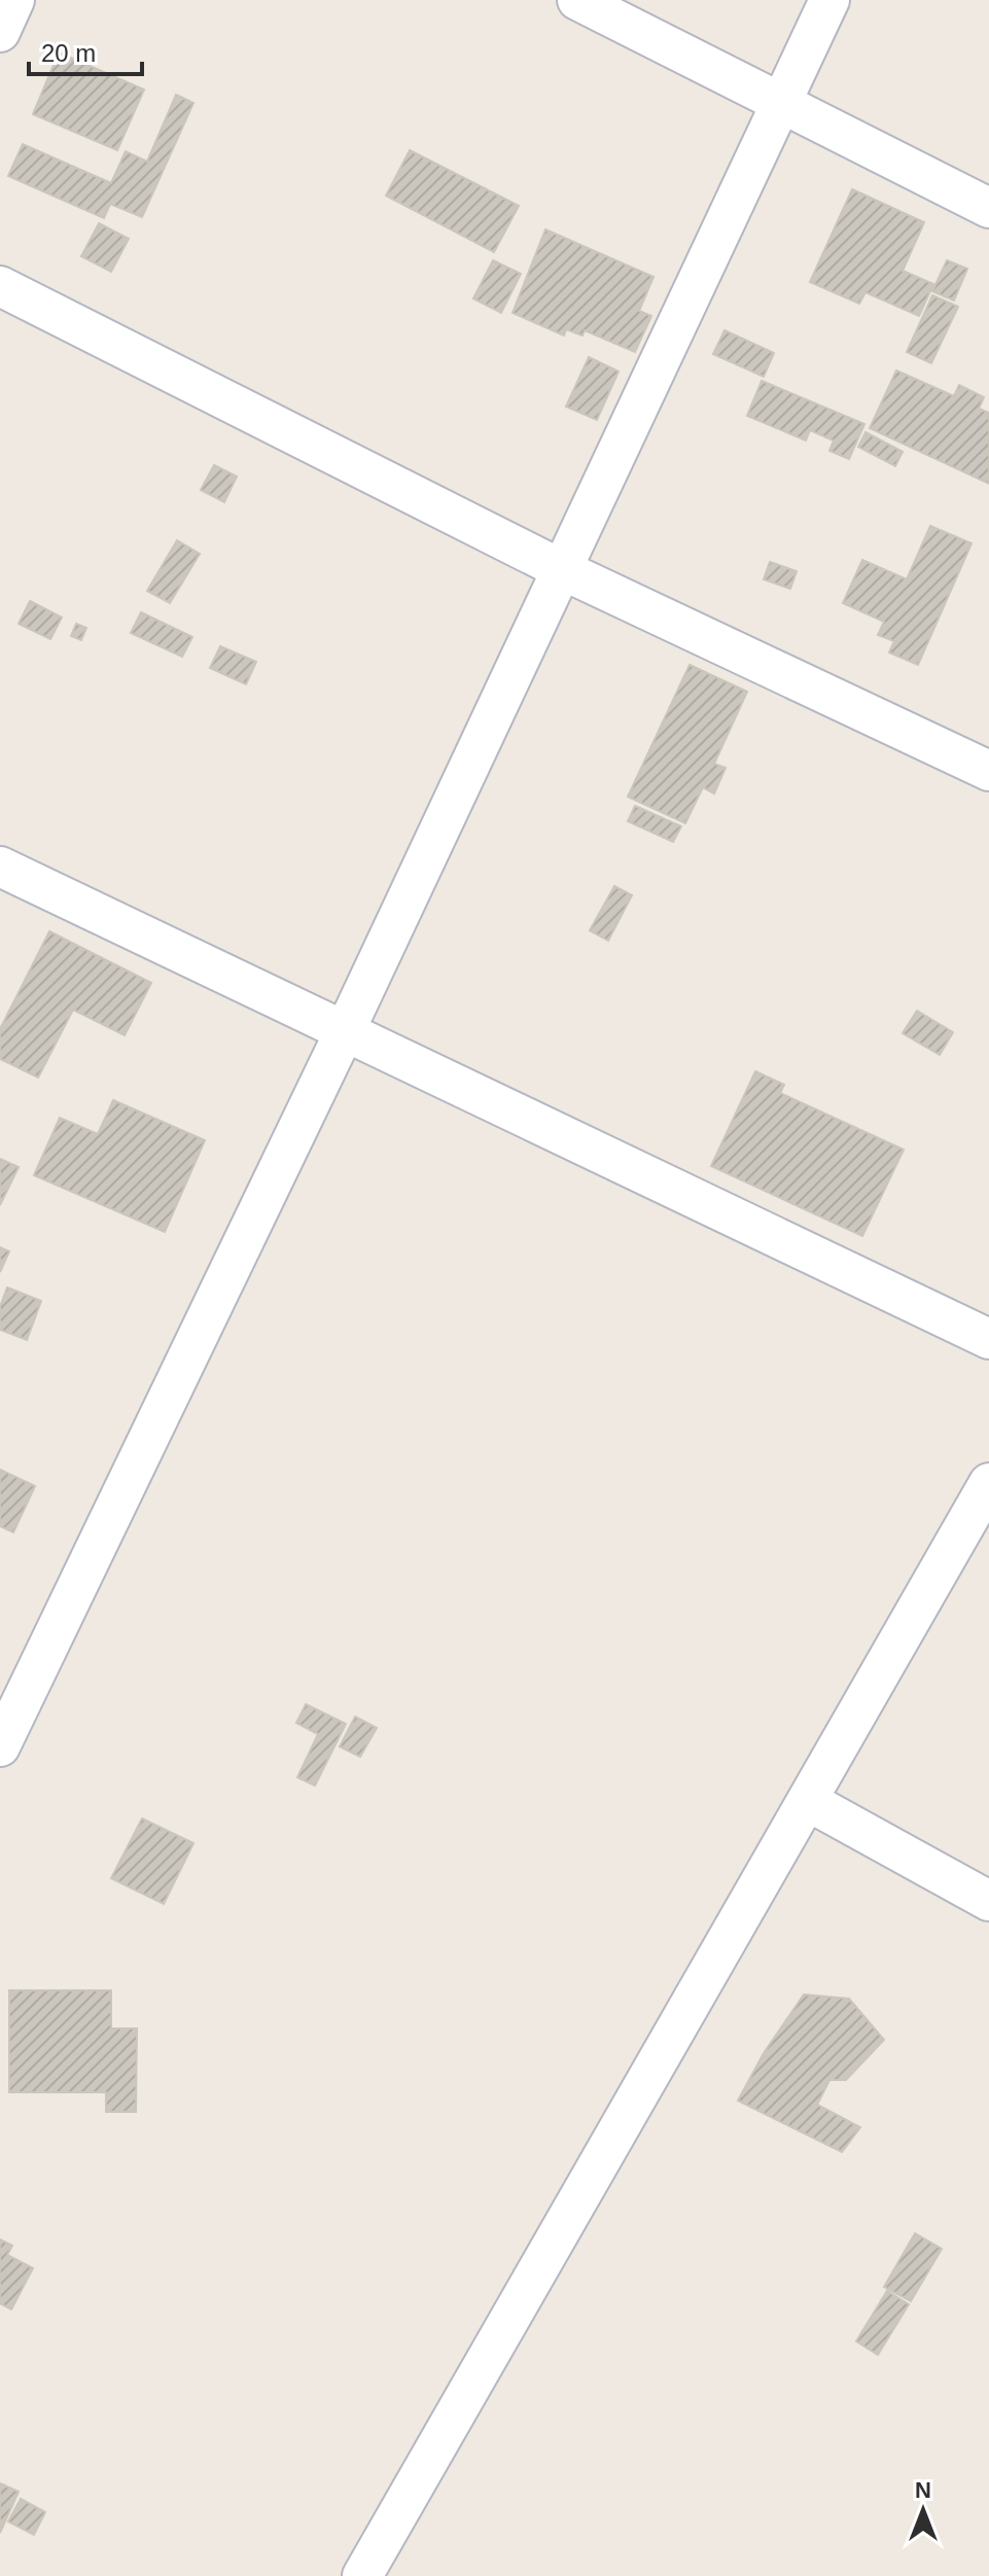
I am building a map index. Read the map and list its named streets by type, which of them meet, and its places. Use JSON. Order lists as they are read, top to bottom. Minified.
{"scale_bar":"20 m","north":"top"}
